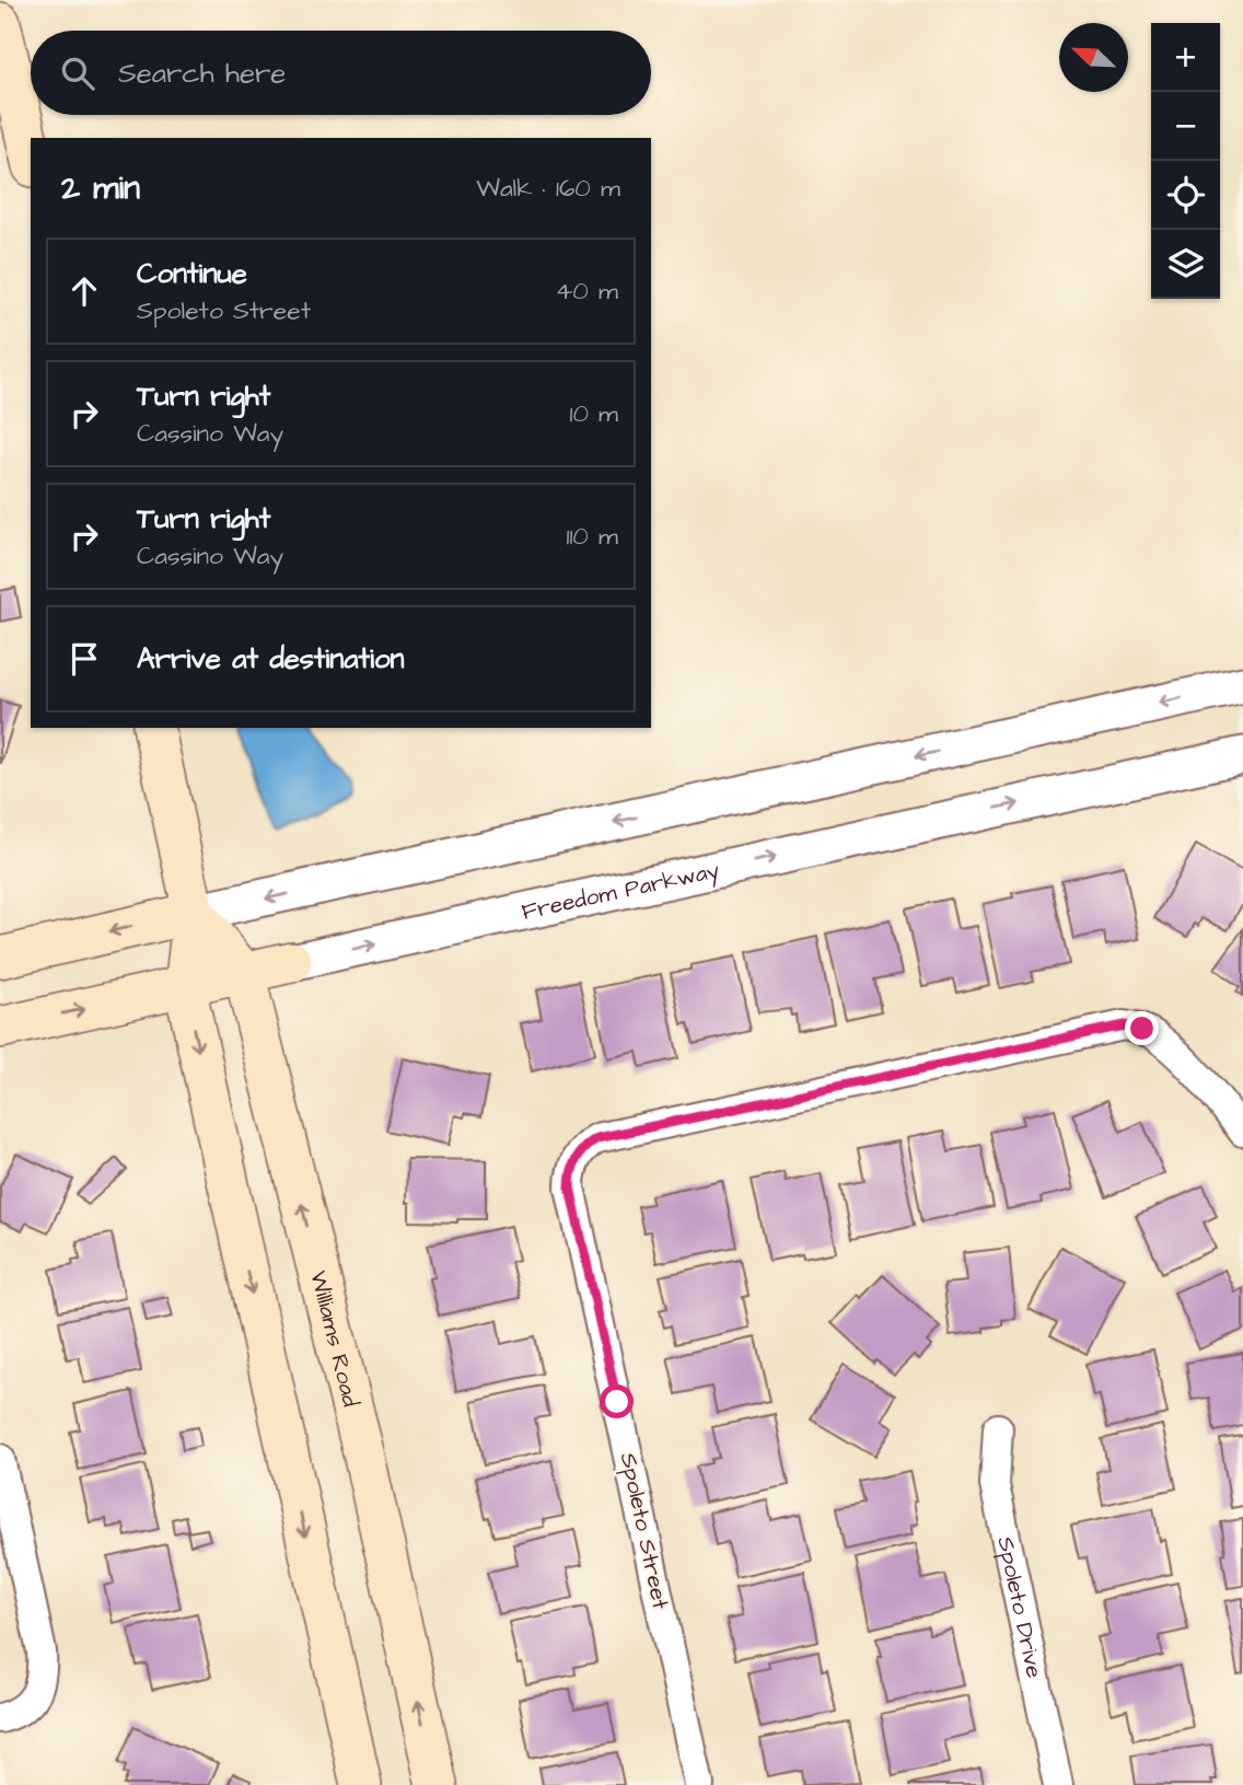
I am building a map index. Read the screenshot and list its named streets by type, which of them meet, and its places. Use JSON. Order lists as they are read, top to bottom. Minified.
{"streets":{"main road":["Freedom Parkway","Williams Road"],"street":["Spoleto Street","Spoleto Drive"]},"crossings":[["Freedom Parkway","Williams Road"]],"north":"top left","page":{"map_buttons":["+","−"],"search":"Search here","heading":["2 min","Walk · 160 m"],"list":[["Continue","Spoleto Street","40 m"],["Turn right","Cassino Way","10 m"],["Turn right","Cassino Way","110 m"],"Arrive at destination"]}}
